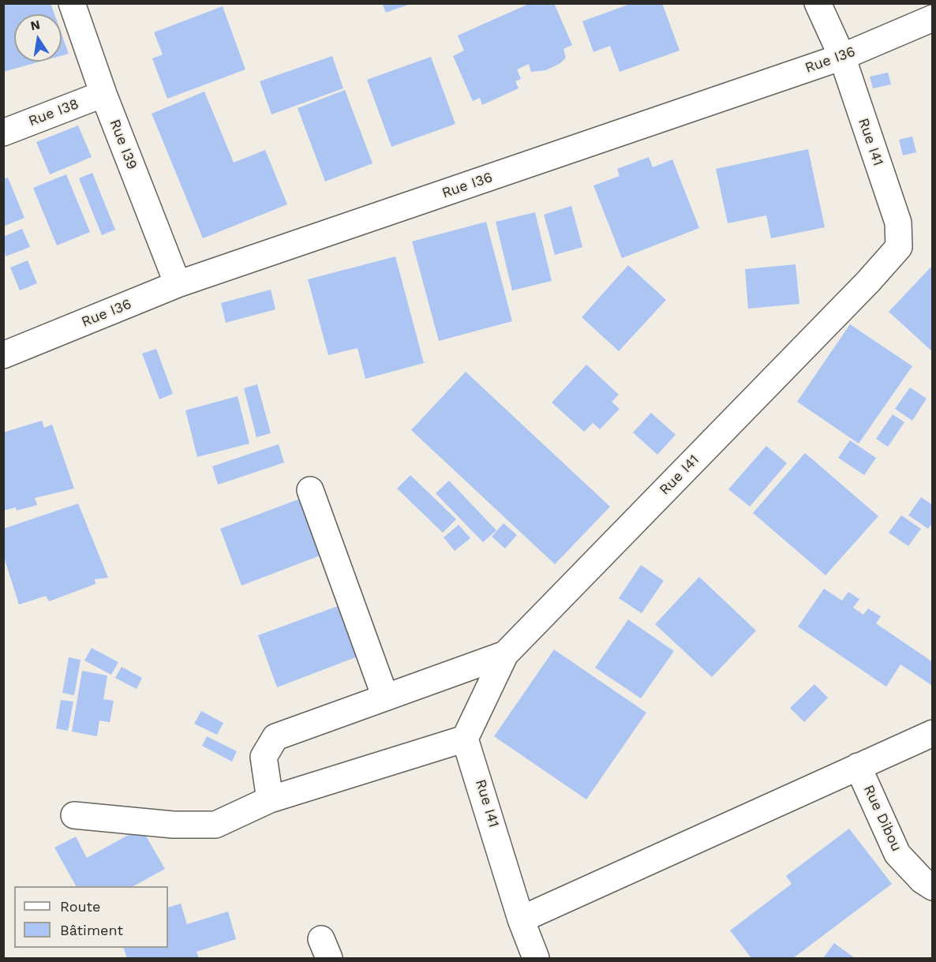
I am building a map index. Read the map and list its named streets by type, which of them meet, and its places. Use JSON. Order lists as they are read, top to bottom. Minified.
{"streets":{"street":["Rue I36","Rue I38","Rue I41","Rue I39","Rue Dibou"]},"crossings":[["Rue I36","Rue I41"],["Rue I36","Rue I39"],["Rue I38","Rue I39"]],"legend":["Route","Bâtiment"],"north":"top"}
